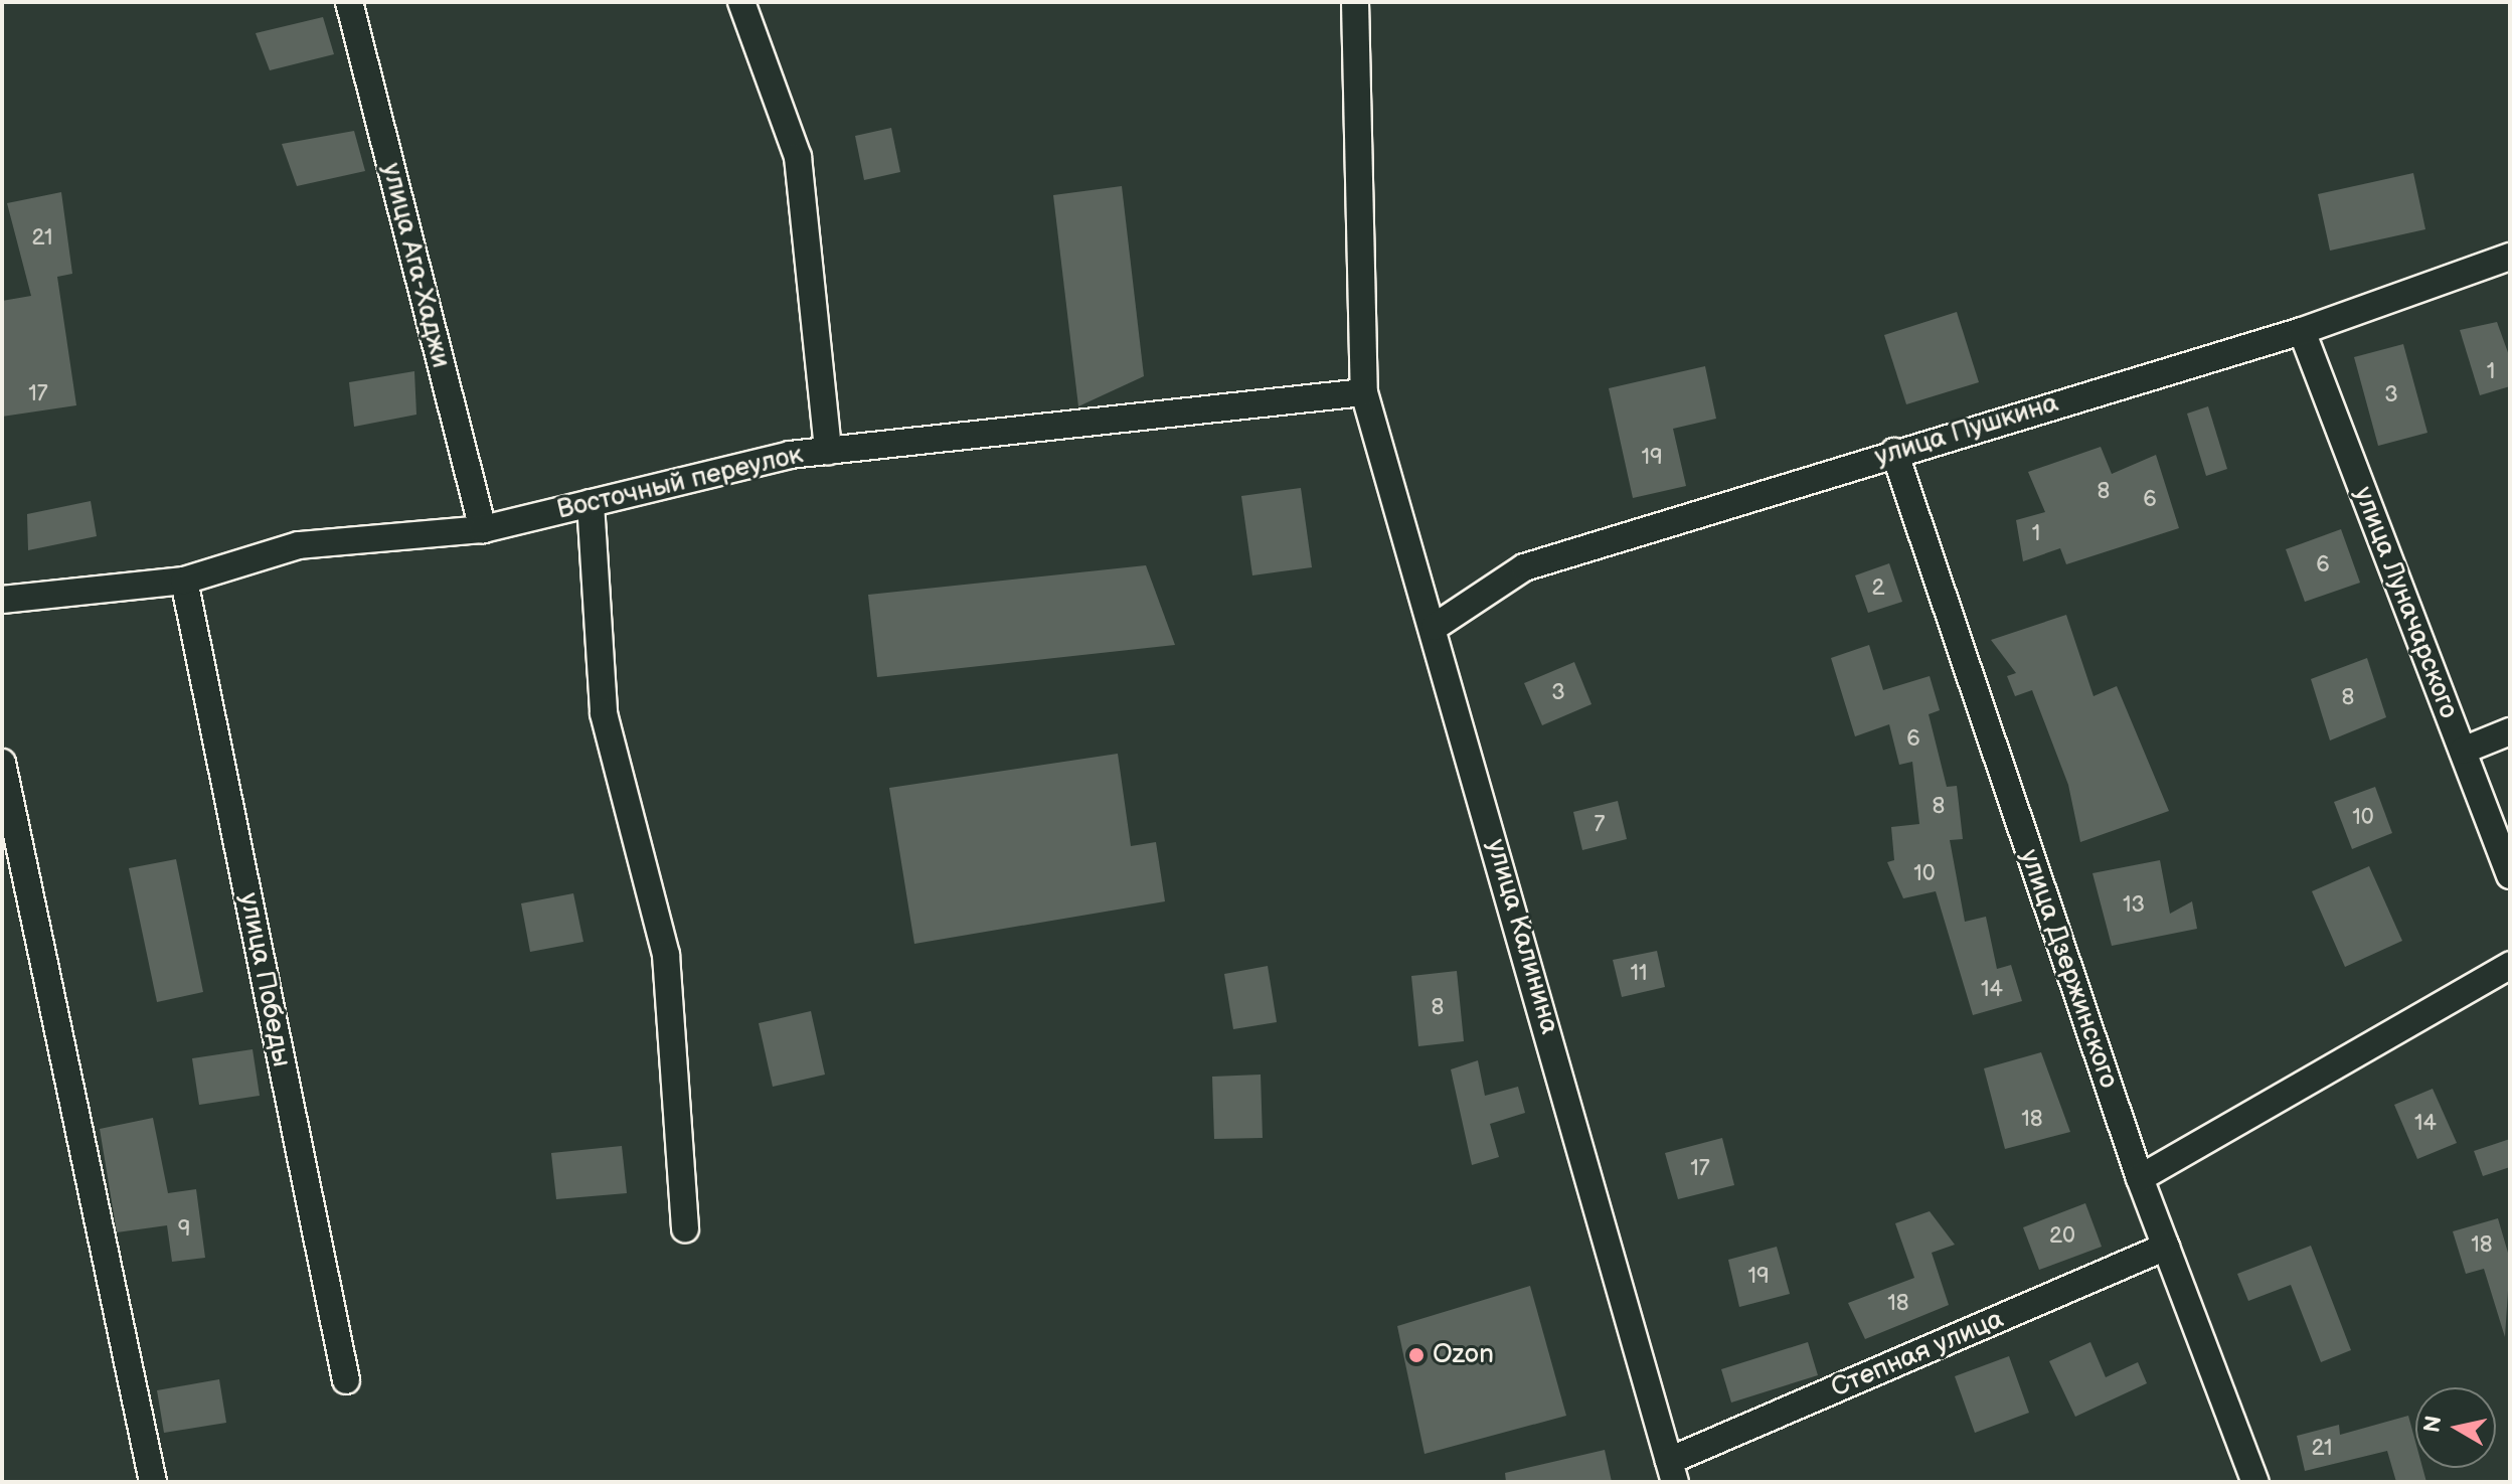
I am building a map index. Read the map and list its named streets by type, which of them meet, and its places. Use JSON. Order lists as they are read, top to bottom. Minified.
{"streets":{"street":["улица Ага-Хаджи","улица Пушкина","Восточный переулок","улица Луначарского","улица Калинина","улица Дзержинского","улица Победы","Степная улица"]},"crossings":[["улица Ага-Хаджи","Восточный переулок"],["улица Пушкина","улица Луначарского"],["улица Пушкина","улица Калинина"],["улица Пушкина","улица Дзержинского"],["Восточный переулок","улица Калинина"],["Восточный переулок","улица Победы"],["улица Калинина","Степная улица"],["улица Дзержинского","Степная улица"]],"places":["Ozon"],"house_numbers":["21","1","17","3","19","8","6","1","6","2","3","8","6","8","10","7","10","13","11","14","8","18","14","17","9","20","18","19","18","21"],"north":"left"}
